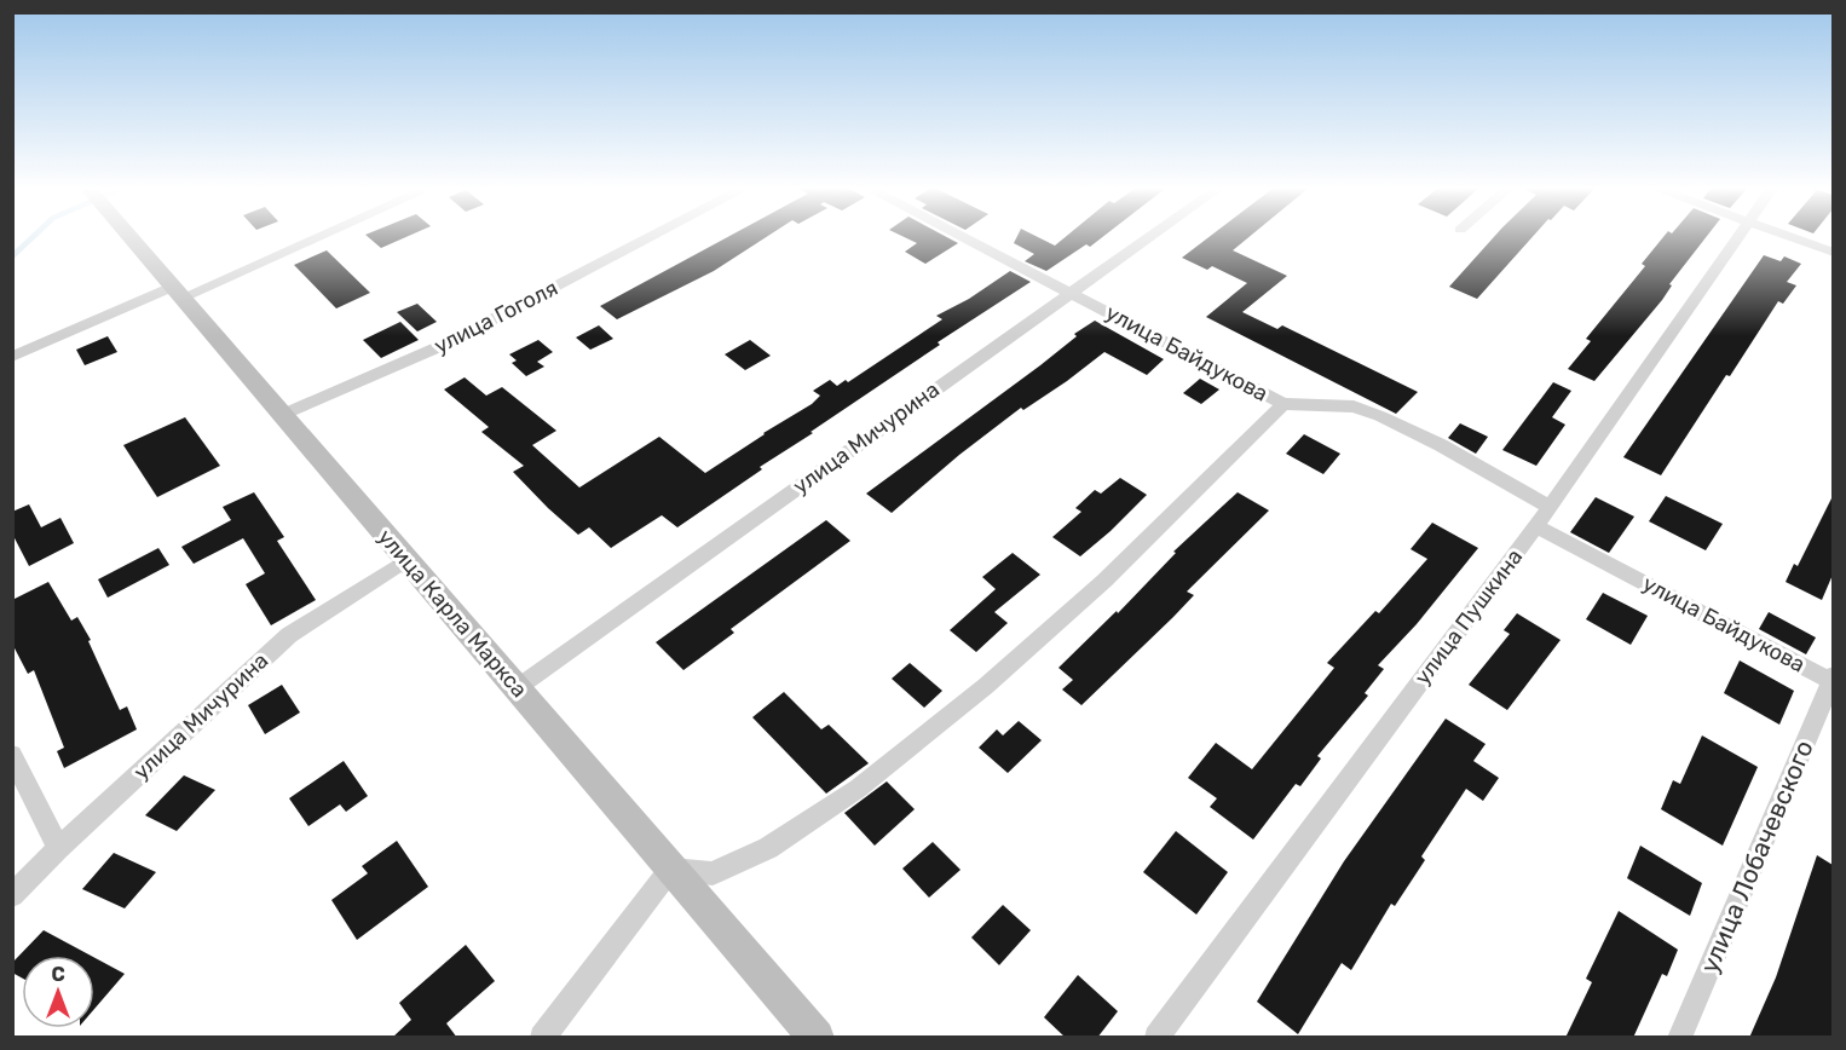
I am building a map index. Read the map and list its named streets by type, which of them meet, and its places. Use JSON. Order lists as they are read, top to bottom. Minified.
{"streets":{"main road":["улица Карла Маркса"],"street":["улица Гоголя","улица Байдукова","улица Мичурина","улица Пушкина","улица Лобачевского"]},"crossings":[["улица Гоголя","улица Карла Маркса"],["улица Байдукова","улица Мичурина"],["улица Байдукова","улица Пушкина"],["улица Байдукова","улица Лобачевского"],["улица Мичурина","улица Карла Маркса"]],"north":"top"}
